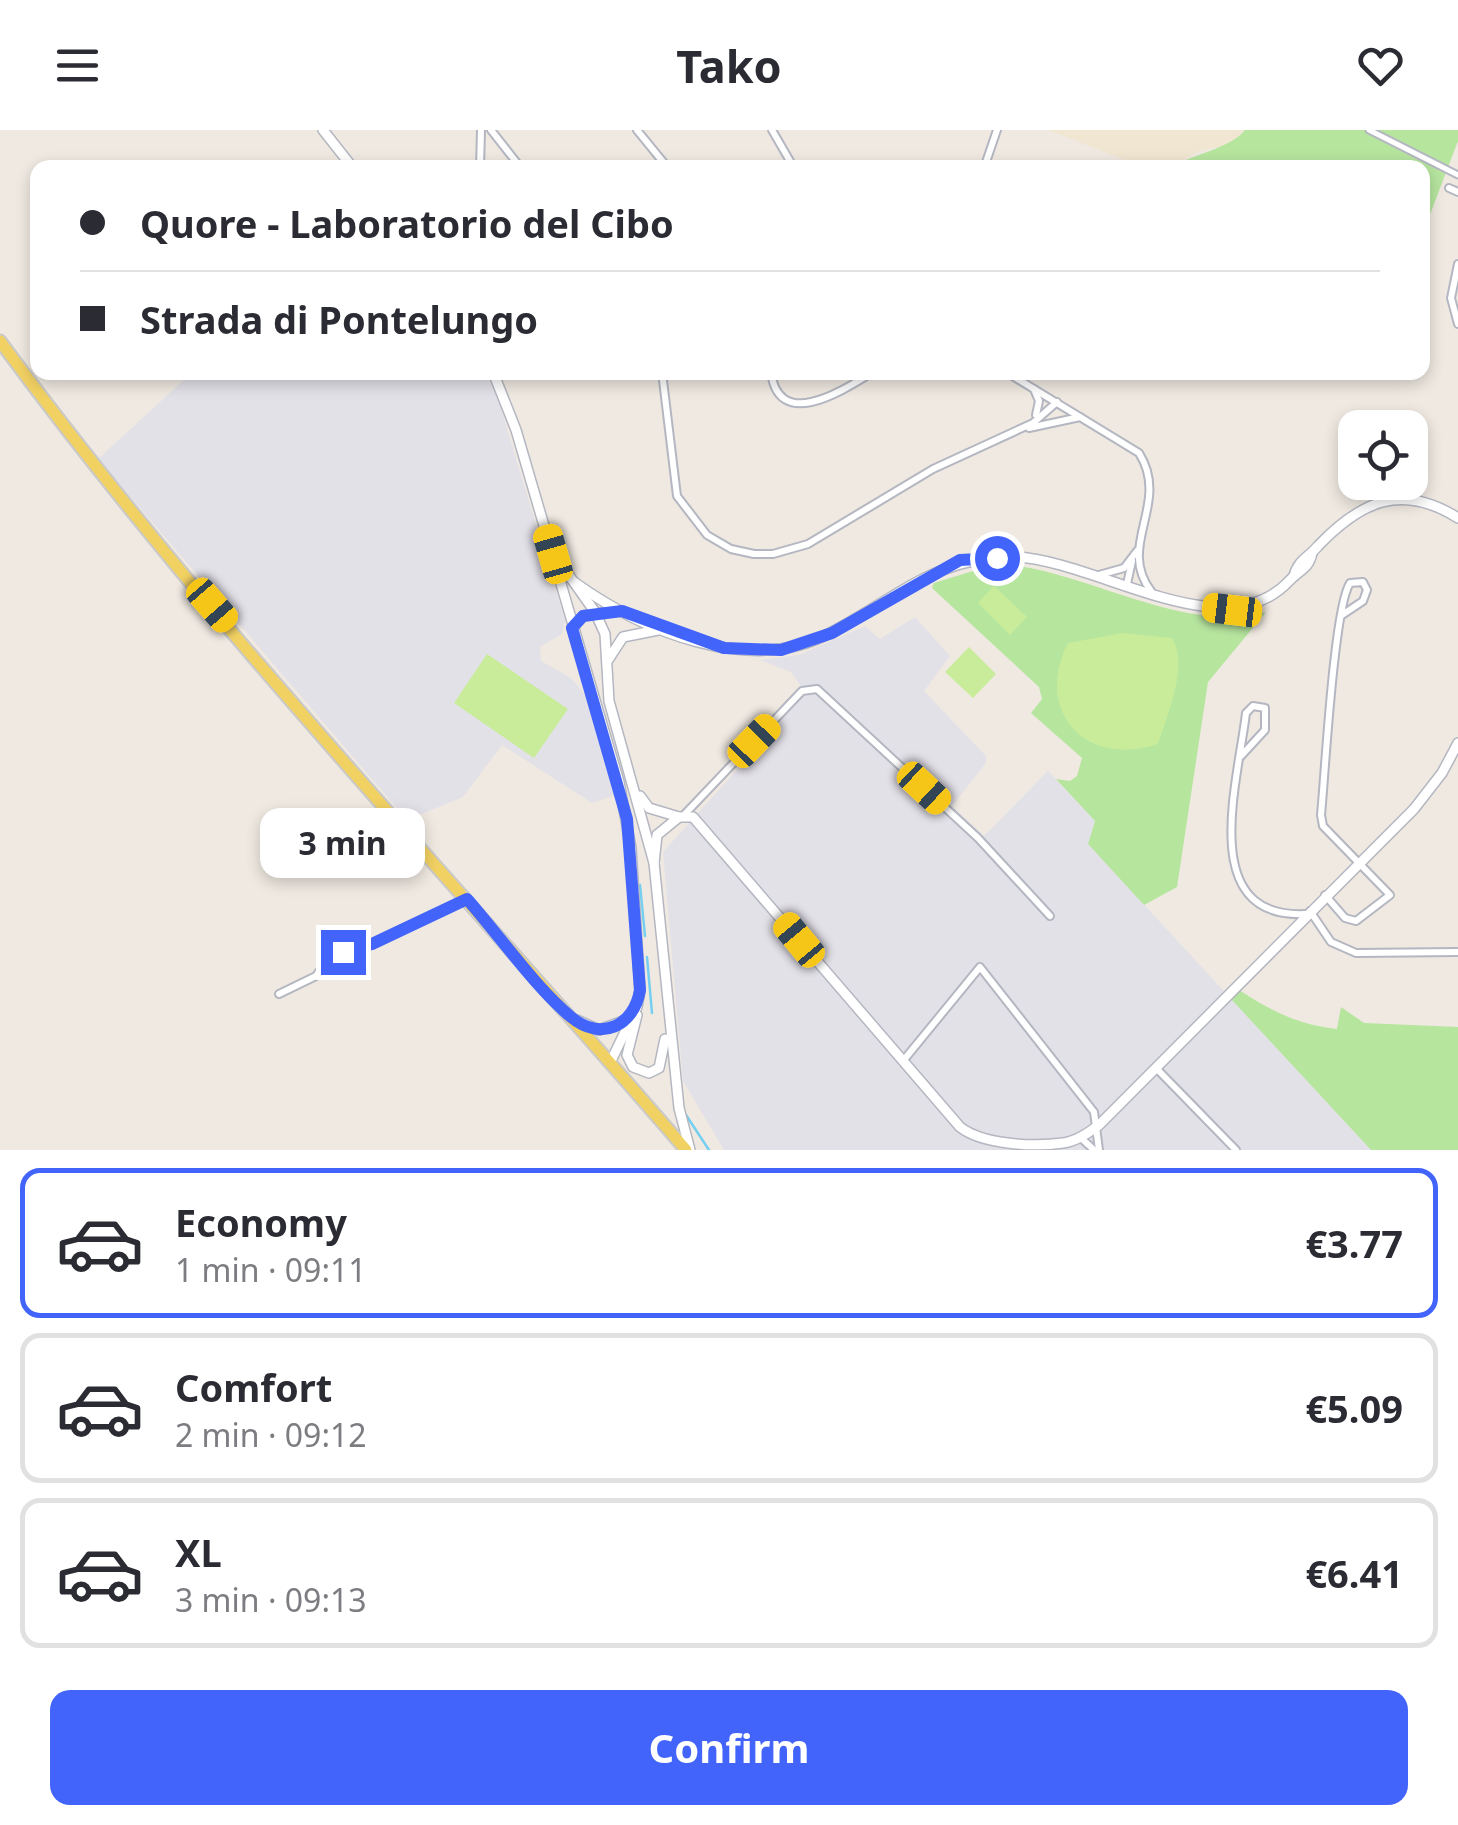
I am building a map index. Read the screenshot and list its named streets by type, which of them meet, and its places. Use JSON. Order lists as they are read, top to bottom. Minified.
{"page":{"header":"Tako","banner":["Quore - Laboratorio del Cibo","Strada di Pontelungo"],"bubble":"3 min","list":[{"name":"Economy","note":"1 min · 09:11","value":"€3.77"},{"name":"Comfort","note":"2 min · 09:12","value":"€5.09"},{"name":"XL","note":"3 min · 09:13","value":"€6.41"}],"buttons":"Confirm"}}
